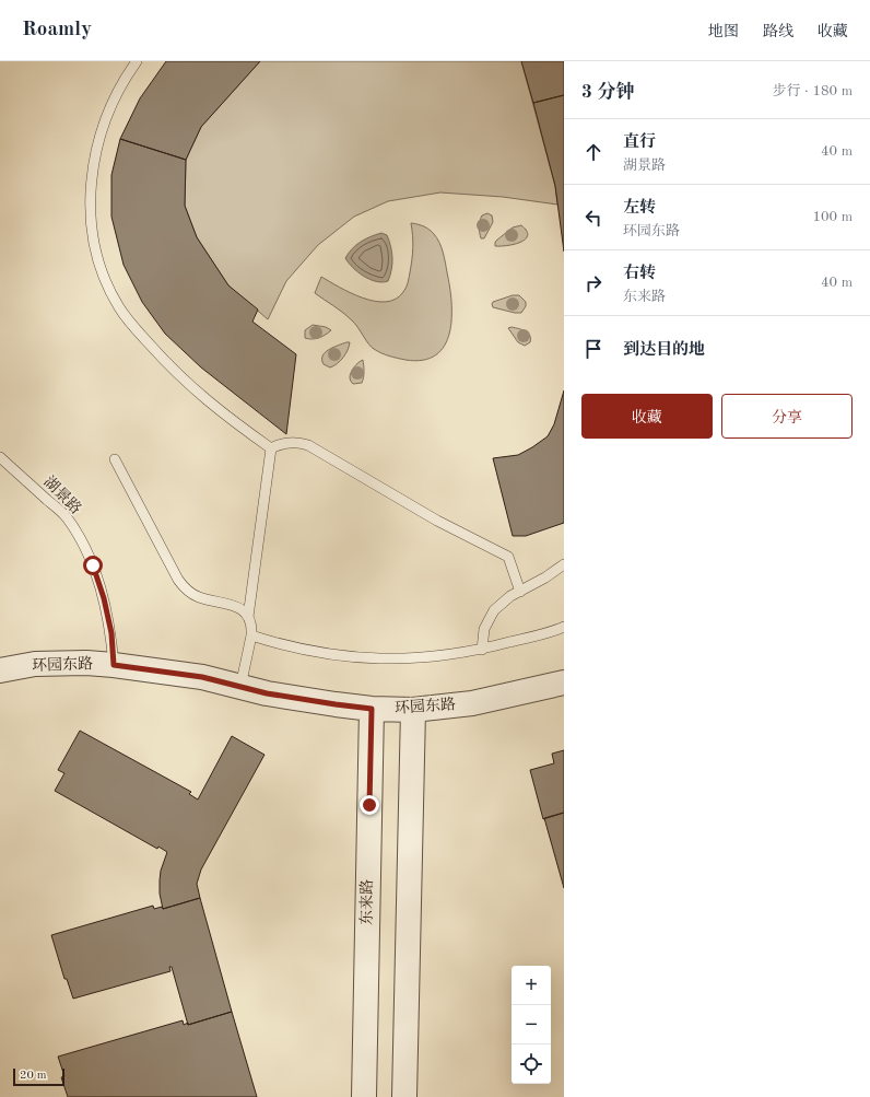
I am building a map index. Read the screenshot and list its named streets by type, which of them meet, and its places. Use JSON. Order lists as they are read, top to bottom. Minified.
{"streets":{"street":["环园东路","东来路"],"lane":["湖景路"]},"crossings":[["湖景路","环园东路"],["环园东路","东来路"]],"scale_bar":"20 m","page":{"header":"Roamly","nav":["地图","路线","收藏"],"heading":["3 分钟","步行 · 180 m"],"list":[["直行","湖景路","40 m"],["左转","环园东路","100 m"],["右转","东来路","40 m"],"到达目的地"],"buttons":["收藏","分享"],"map_buttons":["+","−"],"scale":"20 m"}}
